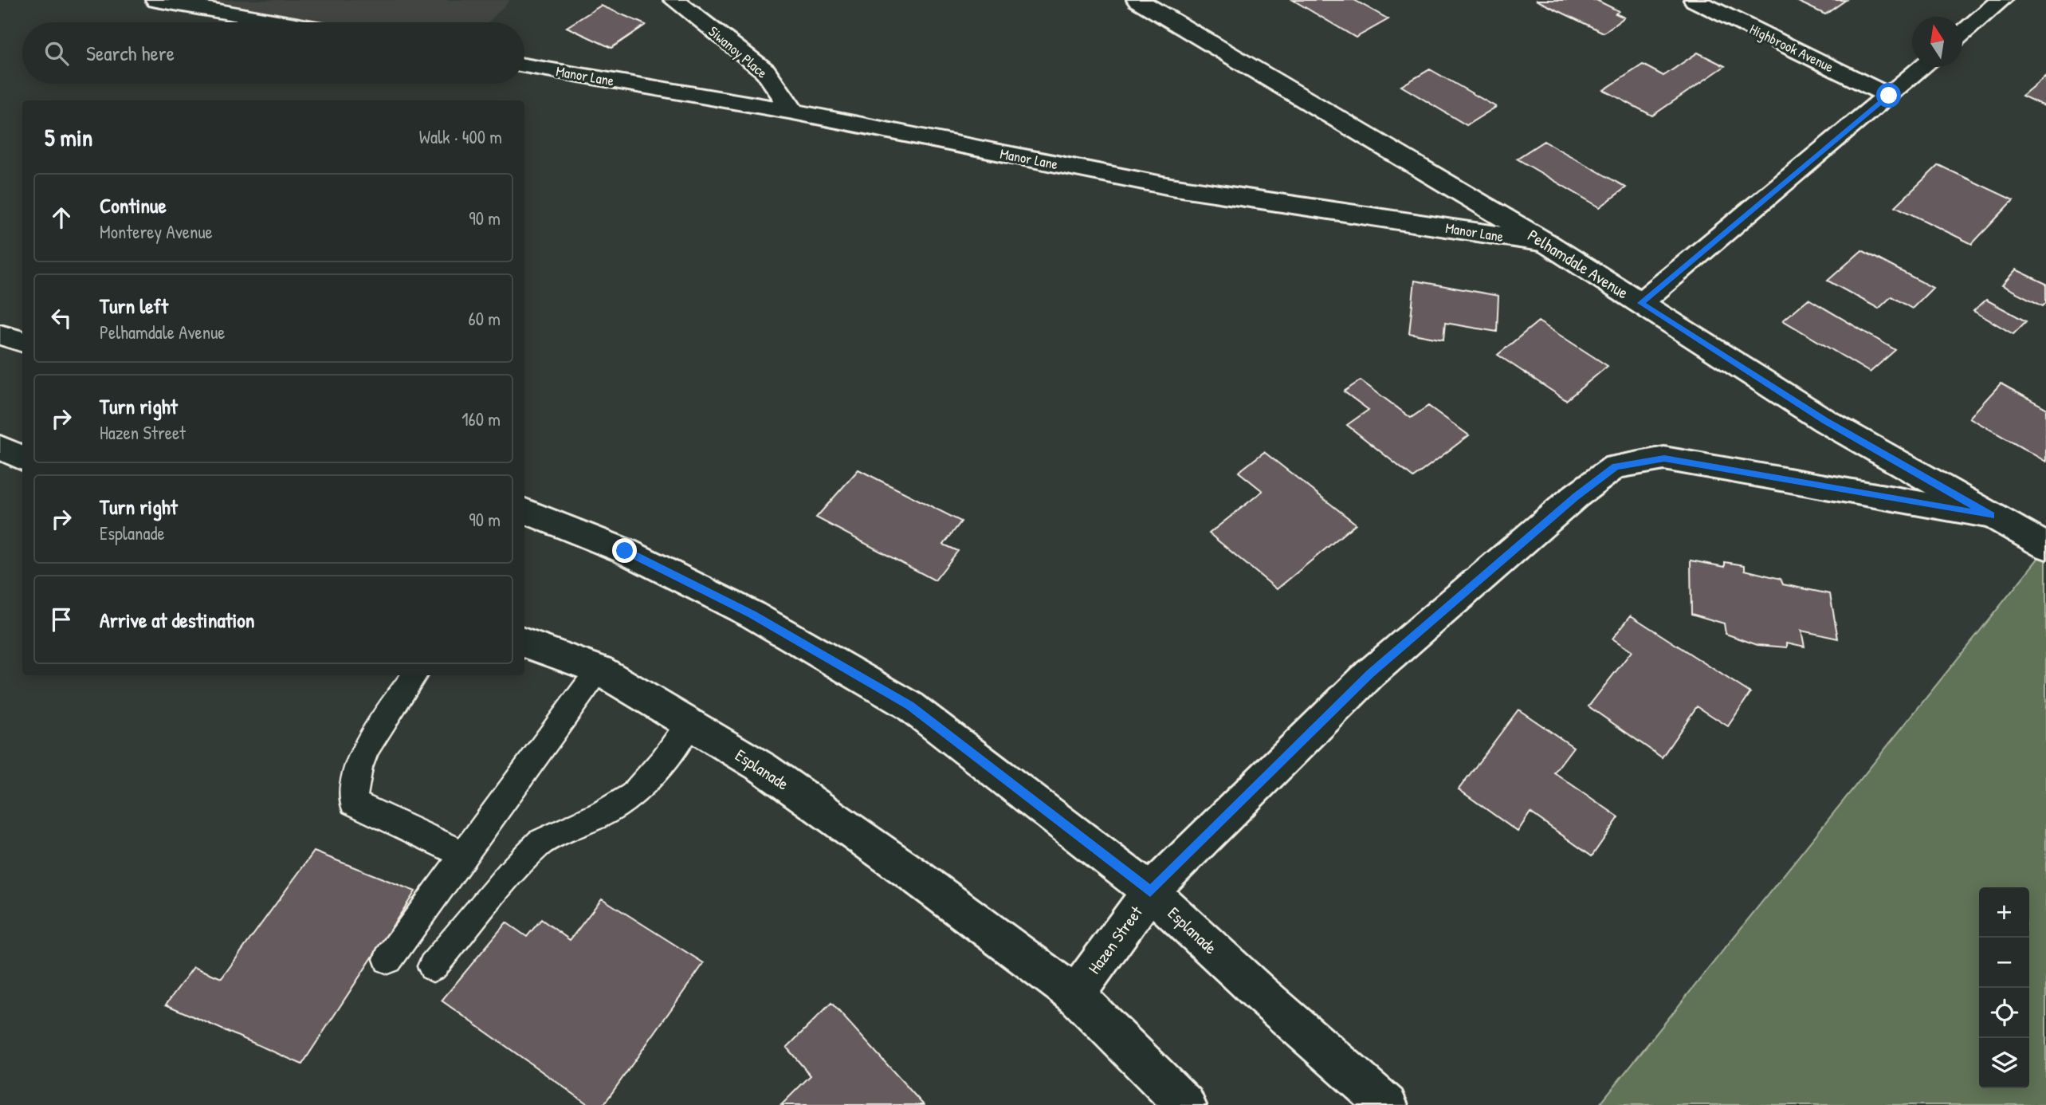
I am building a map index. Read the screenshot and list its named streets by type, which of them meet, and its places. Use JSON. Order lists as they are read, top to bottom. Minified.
{"streets":{"street":["Highbrook Avenue","Siwanoy Place","Manor Lane","Pelhamdale Avenue","Esplanade","Hazen Street"]},"crossings":[["Siwanoy Place","Manor Lane"],["Manor Lane","Pelhamdale Avenue"],["Pelhamdale Avenue","Hazen Street"],["Esplanade","Hazen Street"]],"north":"top","page":{"search":"Search here","heading":["5 min","Walk · 400 m"],"list":[["Continue","Monterey Avenue","90 m"],["Turn left","Pelhamdale Avenue","60 m"],["Turn right","Hazen Street","160 m"],["Turn right","Esplanade","90 m"],"Arrive at destination"],"map_buttons":["+","−"]}}
